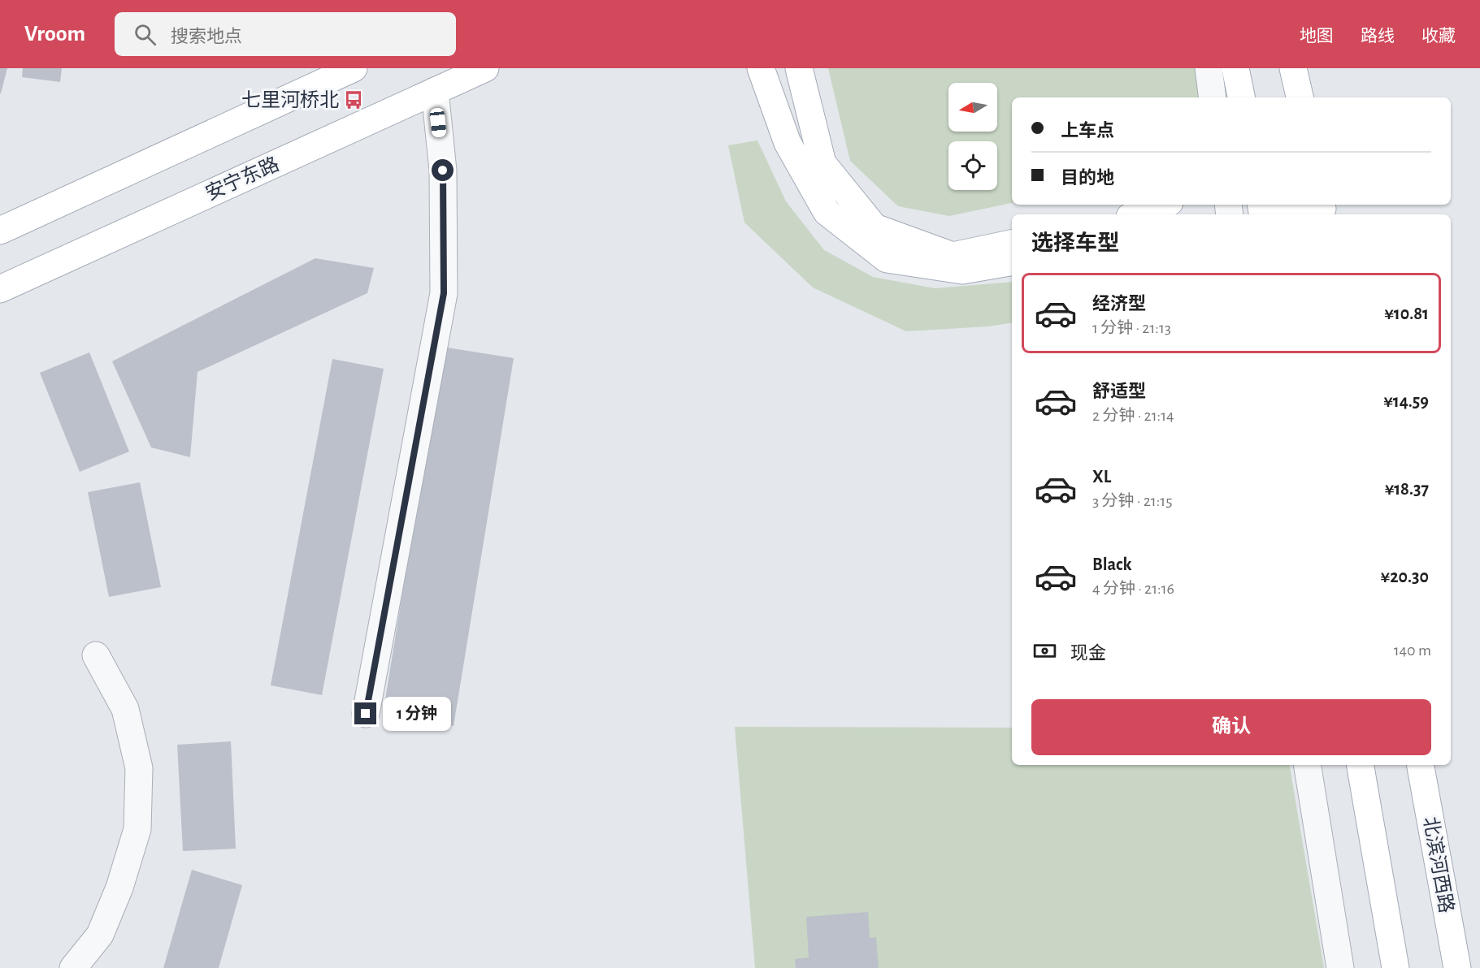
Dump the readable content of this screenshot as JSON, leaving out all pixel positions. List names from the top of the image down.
{
  "streets": {
    "main road": ["安宁东路", "北滨河西路"]
  },
  "places": {
    "bus stop": ["七里河桥北"]
  },
  "north": "left",
  "page": {
    "header": "Vroom",
    "search": "搜索地点",
    "nav": ["地图", "路线", "收藏"],
    "banner": ["上车点", "目的地"],
    "heading": "选择车型",
    "list": [
      {
        "name": "经济型",
        "note": "1 分钟 · 21:13",
        "value": "¥10.81"
      },
      {
        "name": "舒适型",
        "note": "2 分钟 · 21:14",
        "value": "¥14.59"
      },
      {
        "name": "XL",
        "note": "3 分钟 · 21:15",
        "value": "¥18.37"
      },
      {
        "name": "Black",
        "note": "4 分钟 · 21:16",
        "value": "¥20.30"
      }
    ],
    "pay": ["现金", "140 m"],
    "buttons": "确认",
    "bubble": "1 分钟"
  }
}
